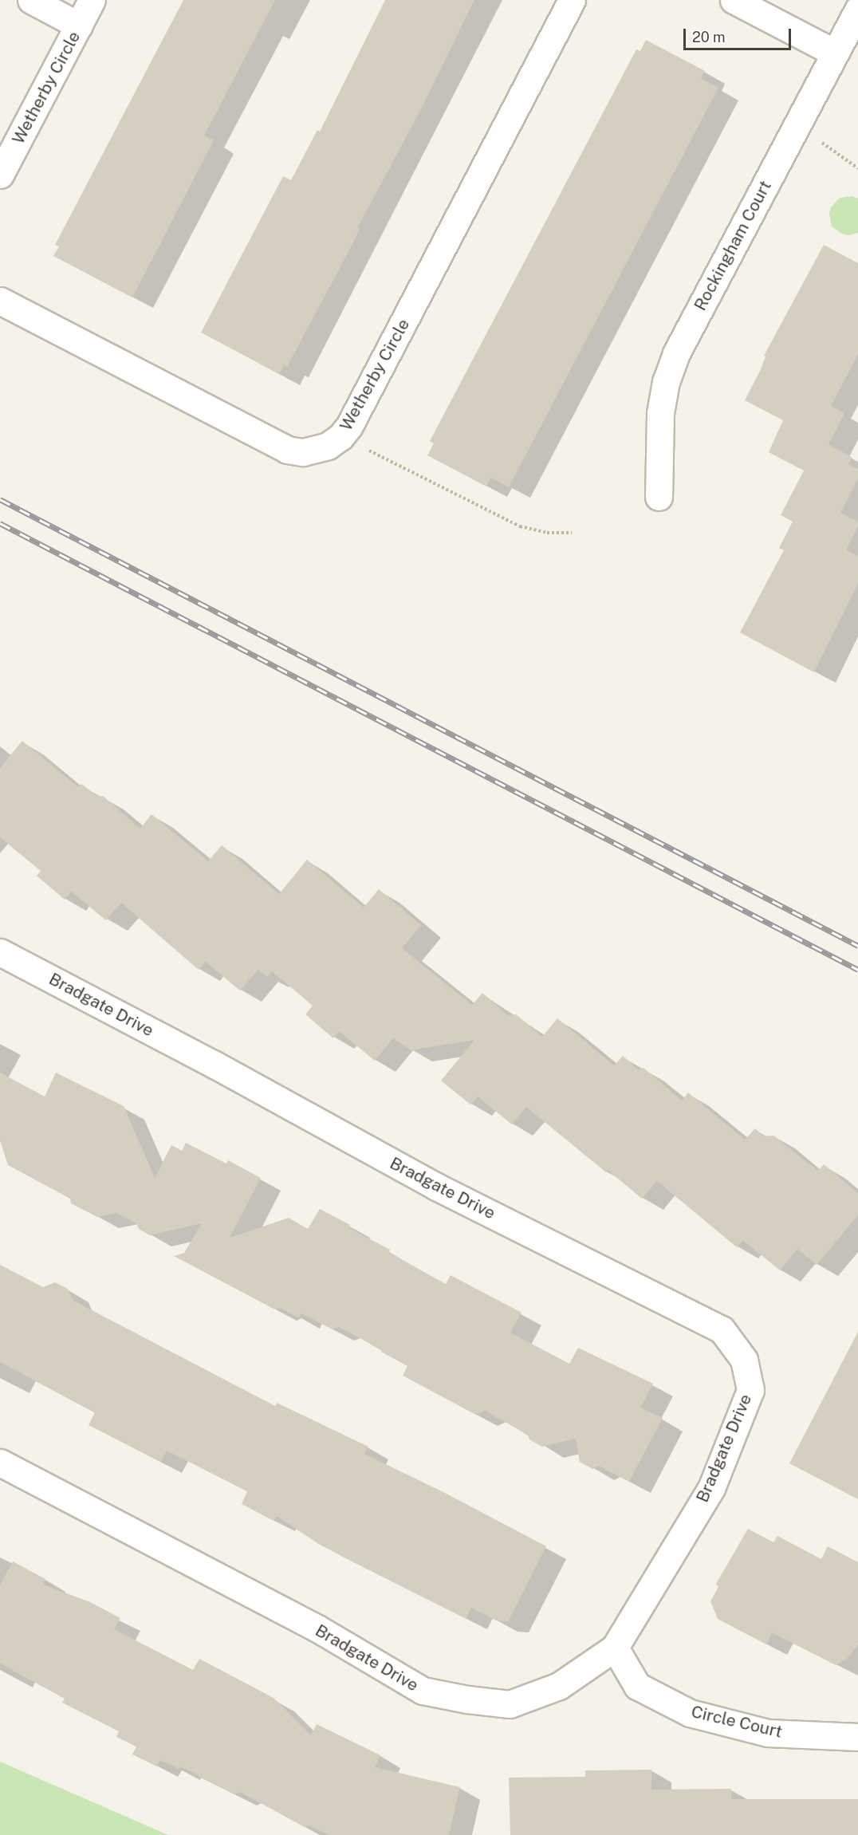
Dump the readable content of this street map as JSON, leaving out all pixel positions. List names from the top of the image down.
{
  "streets": {
    "street": [
      "Wetherby Circle",
      "Rockingham Court",
      "Bradgate Drive",
      "Circle Court"
    ]
  },
  "crossings": [
    ["Bradgate Drive", "Circle Court"]
  ],
  "scale_bar": "20 m"
}
